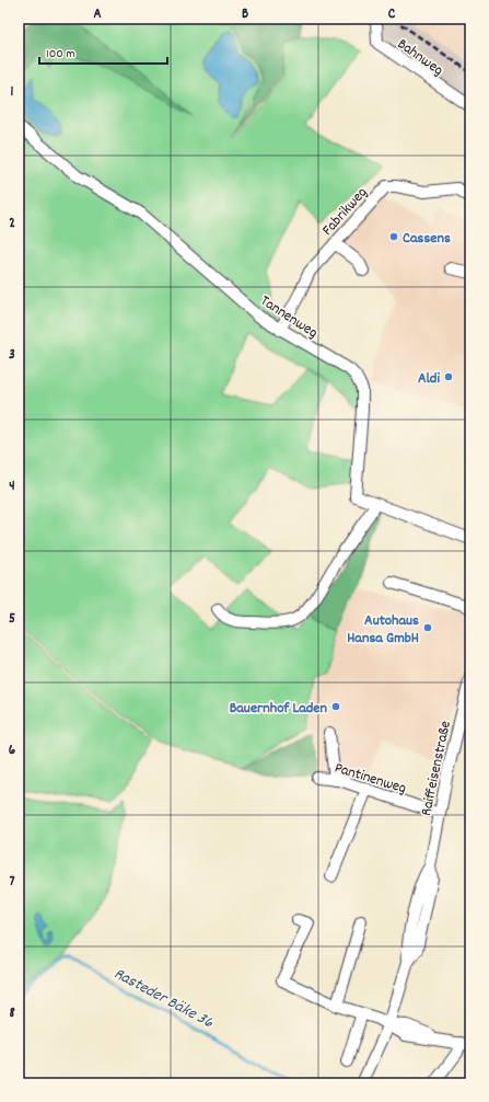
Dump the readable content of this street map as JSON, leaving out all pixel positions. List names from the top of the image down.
{
  "streets": {
    "street": [
      "Bahnweg",
      "Fabrikweg",
      "Tannenweg",
      "Raiffeisenstraße",
      "Pantinenweg"
    ]
  },
  "crossings": [
    ["Fabrikweg", "Tannenweg"],
    ["Raiffeisenstraße", "Pantinenweg"]
  ],
  "water": ["Rasteder Bäke 36"],
  "places": [
    "Cassens",
    "Aldi",
    "Autohaus Hansa GmbH",
    "Bauernhof Laden"
  ],
  "scale_bar": "100 m",
  "grid": {
    "columns": ["A", "B", "C"],
    "rows": [
      "1",
      "2",
      "3",
      "4",
      "5",
      "6",
      "7",
      "8"
    ]
  }
}
